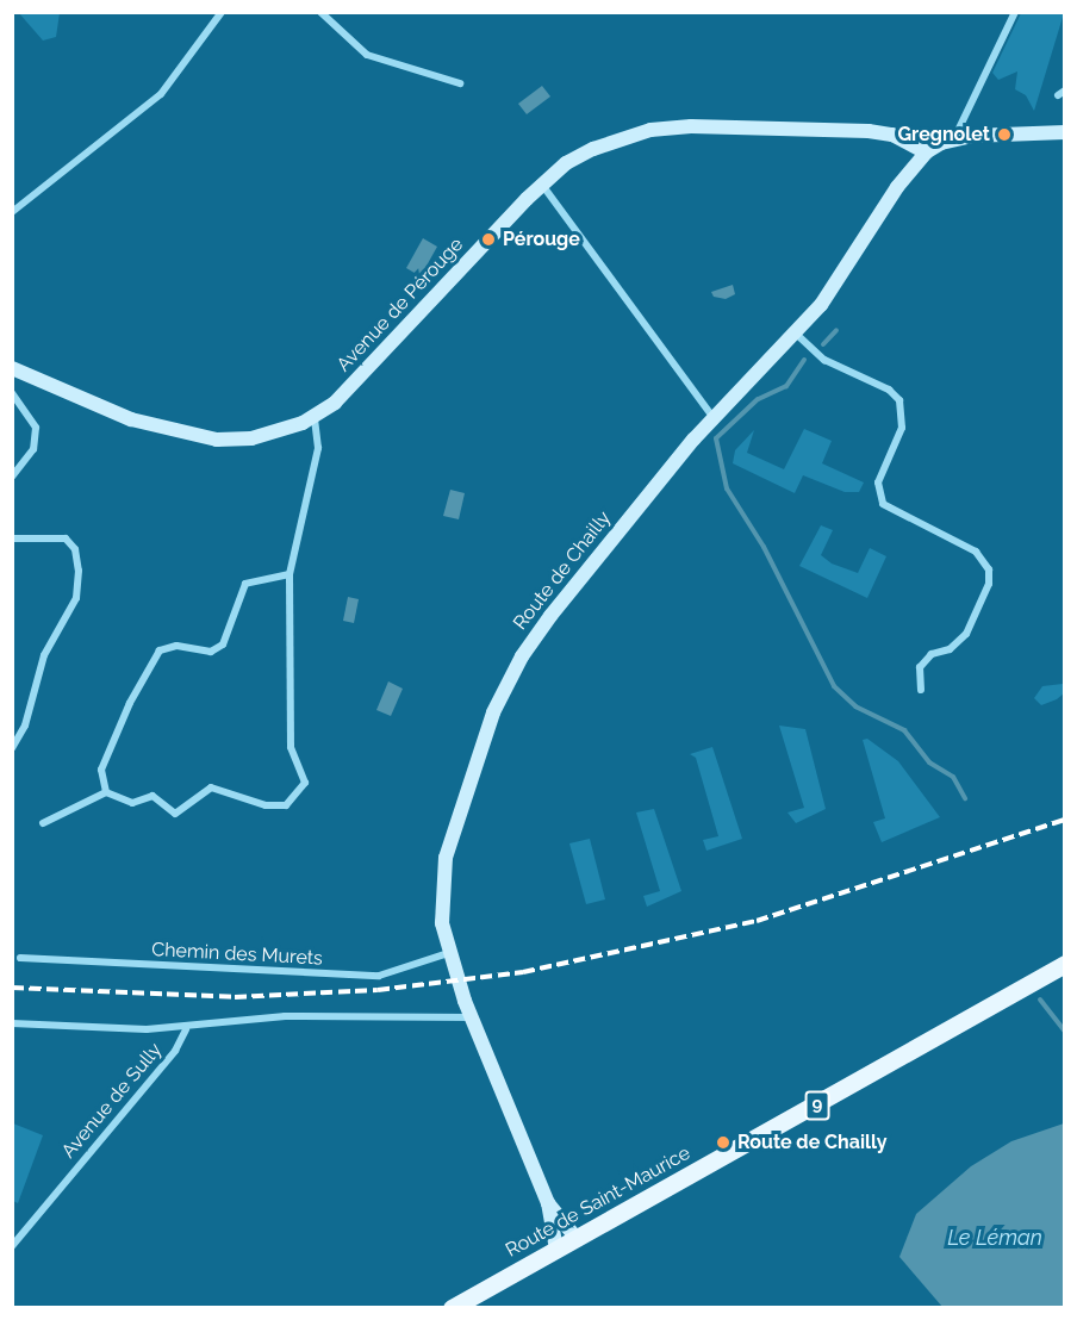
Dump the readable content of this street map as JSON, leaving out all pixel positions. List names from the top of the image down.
{
  "streets": {
    "main road": ["9", "Route de Saint-Maurice"],
    "street": [
      "Avenue de Pérouge",
      "Route de Chailly",
      "Chemin des Murets",
      "Avenue de Sully"
    ]
  },
  "crossings": [
    ["Avenue de Pérouge", "Route de Chailly"],
    ["Route de Chailly", "Chemin des Murets"],
    ["Route de Chailly", "Route de Saint-Maurice"]
  ],
  "water": ["Le Léman"],
  "places": ["Gregnolet", "Pérouge", "Route de Chailly"]
}
